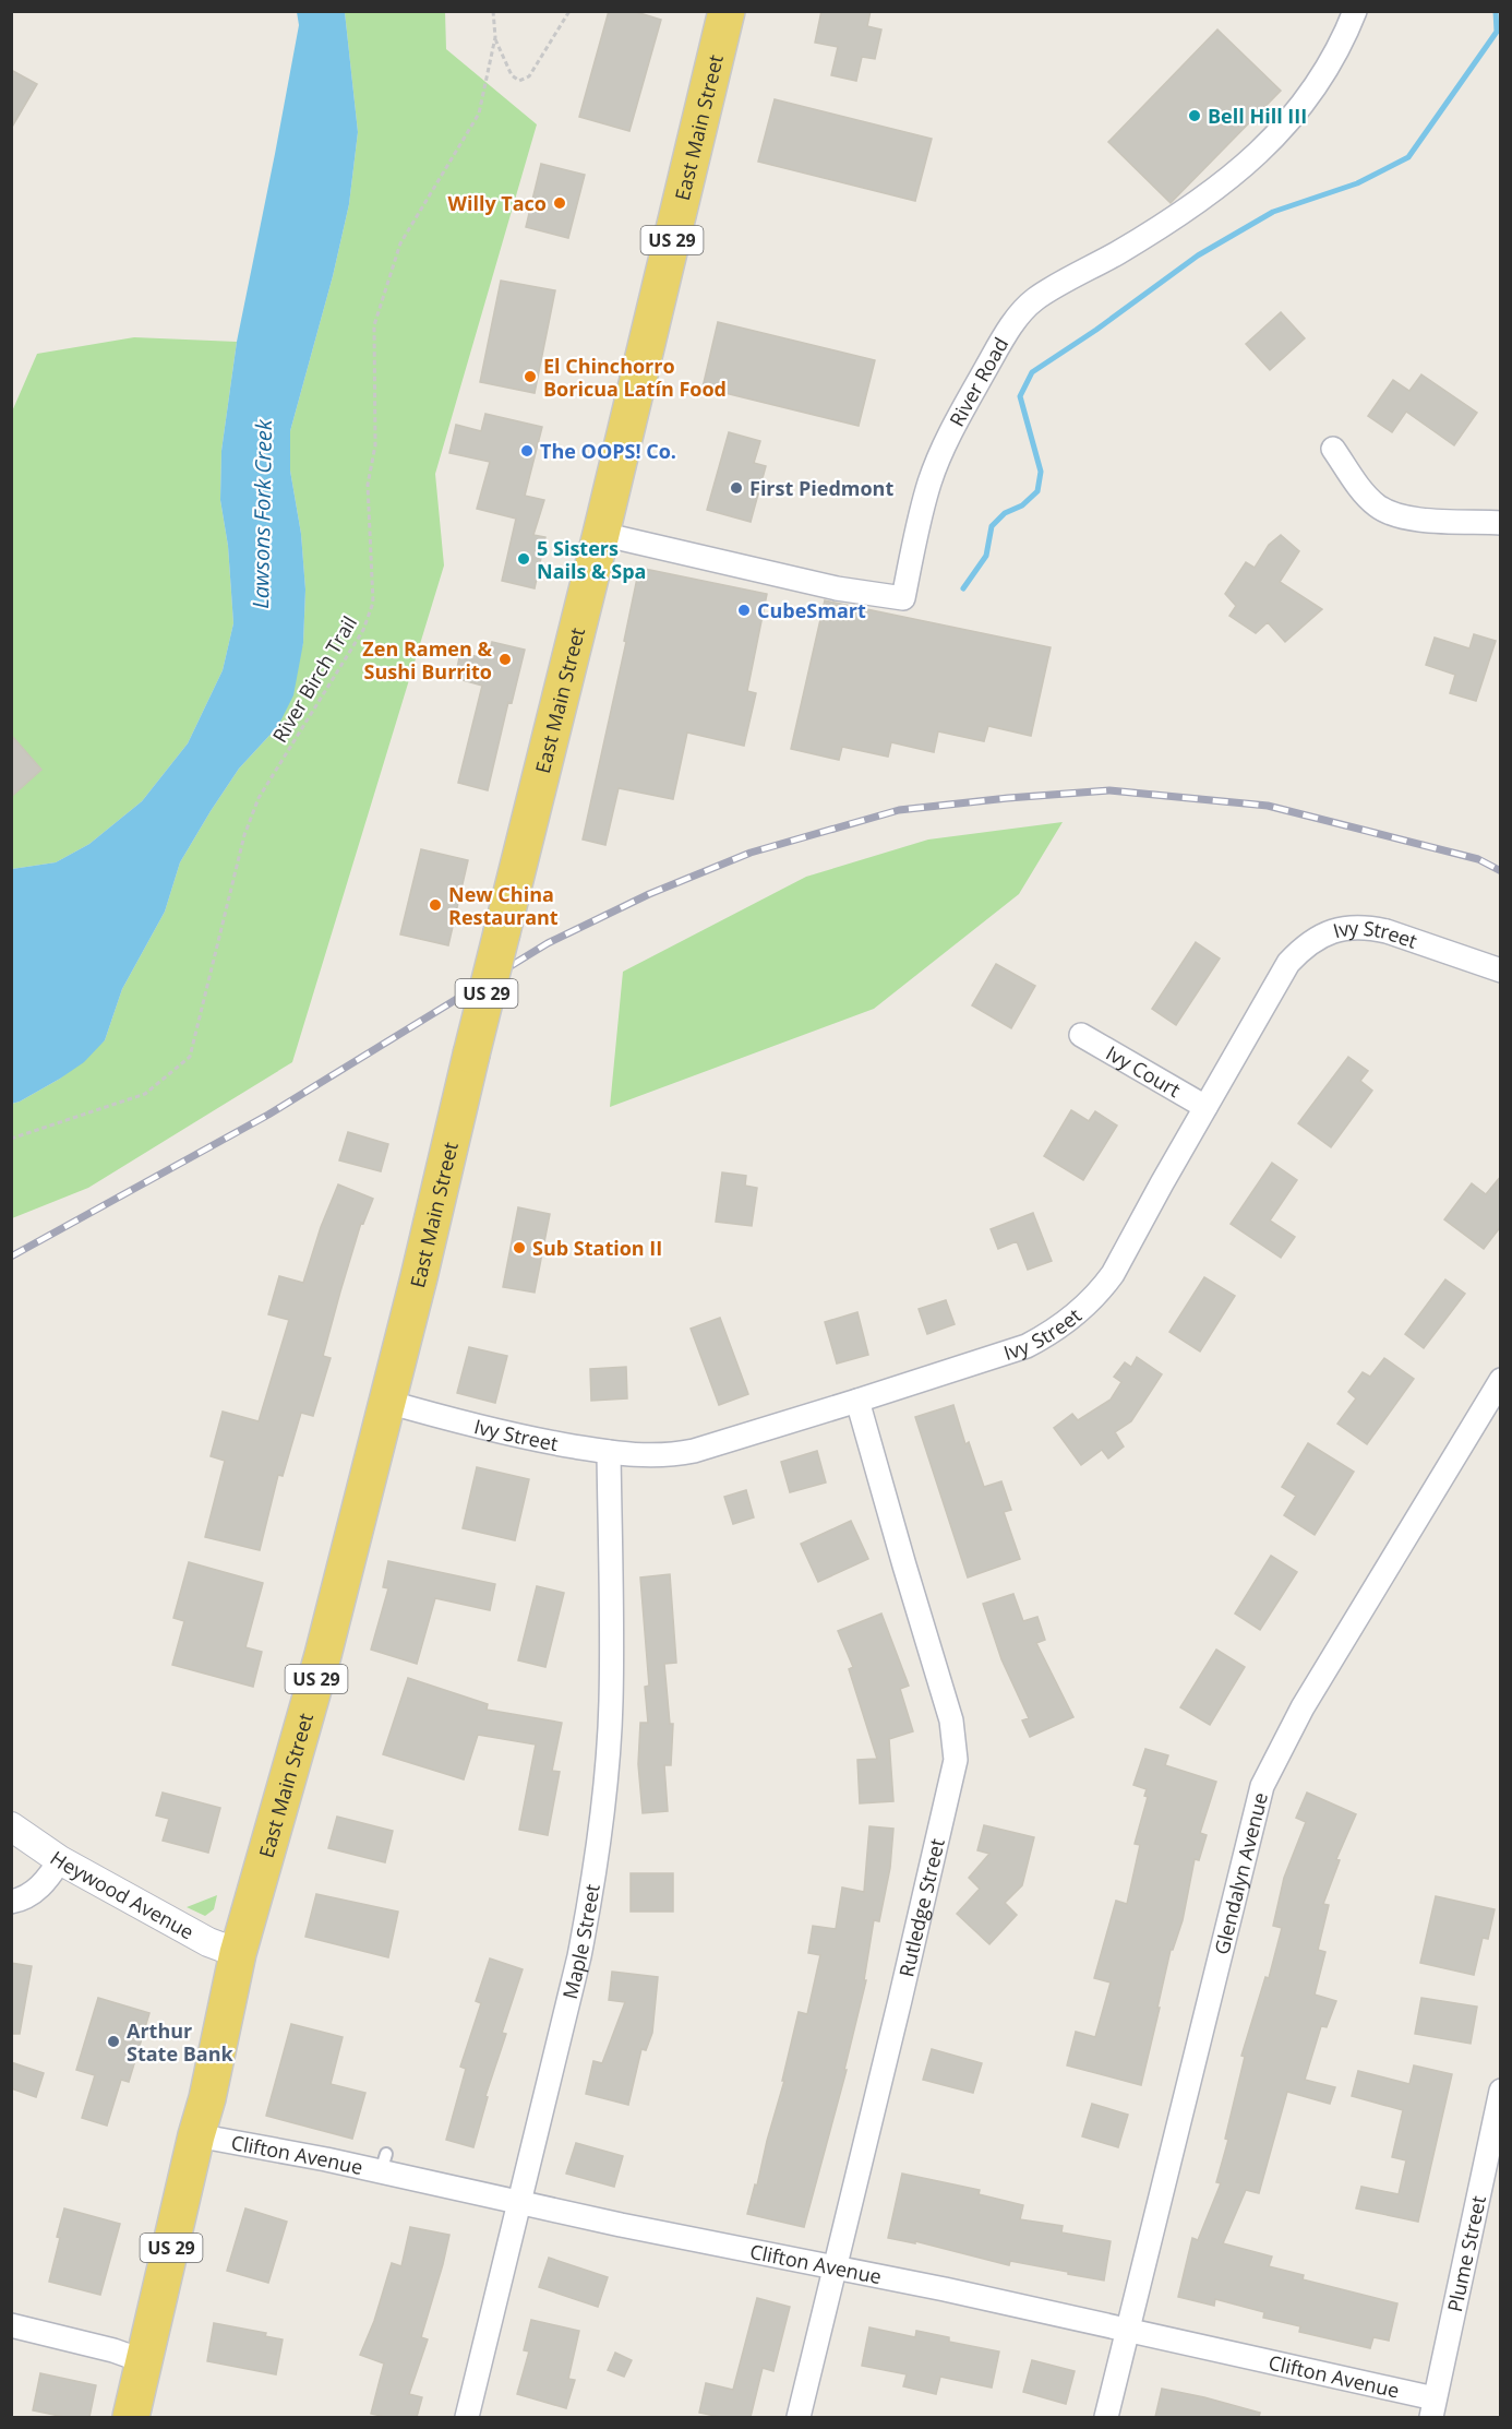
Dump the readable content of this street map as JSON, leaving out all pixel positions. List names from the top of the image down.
{
  "streets": {
    "main road": ["East Main Street", "US 29"],
    "street": [
      "River Road",
      "Ivy Street",
      "Ivy Court",
      "Glendalyn Avenue",
      "Heywood Avenue",
      "Rutledge Street",
      "Maple Street",
      "Clifton Avenue",
      "Plume Street"
    ],
    "path": ["River Birch Trail"]
  },
  "crossings": [
    ["East Main Street", "River Road"],
    ["East Main Street", "Ivy Street"],
    ["East Main Street", "Heywood Avenue"],
    ["East Main Street", "Clifton Avenue"],
    ["Ivy Street", "Ivy Court"],
    ["Ivy Street", "Rutledge Street"],
    ["Ivy Street", "Maple Street"],
    ["Glendalyn Avenue", "Clifton Avenue"],
    ["Rutledge Street", "Clifton Avenue"],
    ["Maple Street", "Clifton Avenue"],
    ["Clifton Avenue", "Plume Street"]
  ],
  "water": ["Lawsons Fork Creek"],
  "places": [
    "Bell Hill III",
    "Willy Taco",
    "El Chinchorro Boricua Latín Food",
    "The OOPS! Co.",
    "First Piedmont",
    "5 Sisters Nails & Spa",
    "CubeSmart",
    "Zen Ramen & Sushi Burrito",
    "New China Restaurant",
    "Sub Station II",
    "Arthur State Bank"
  ]
}
